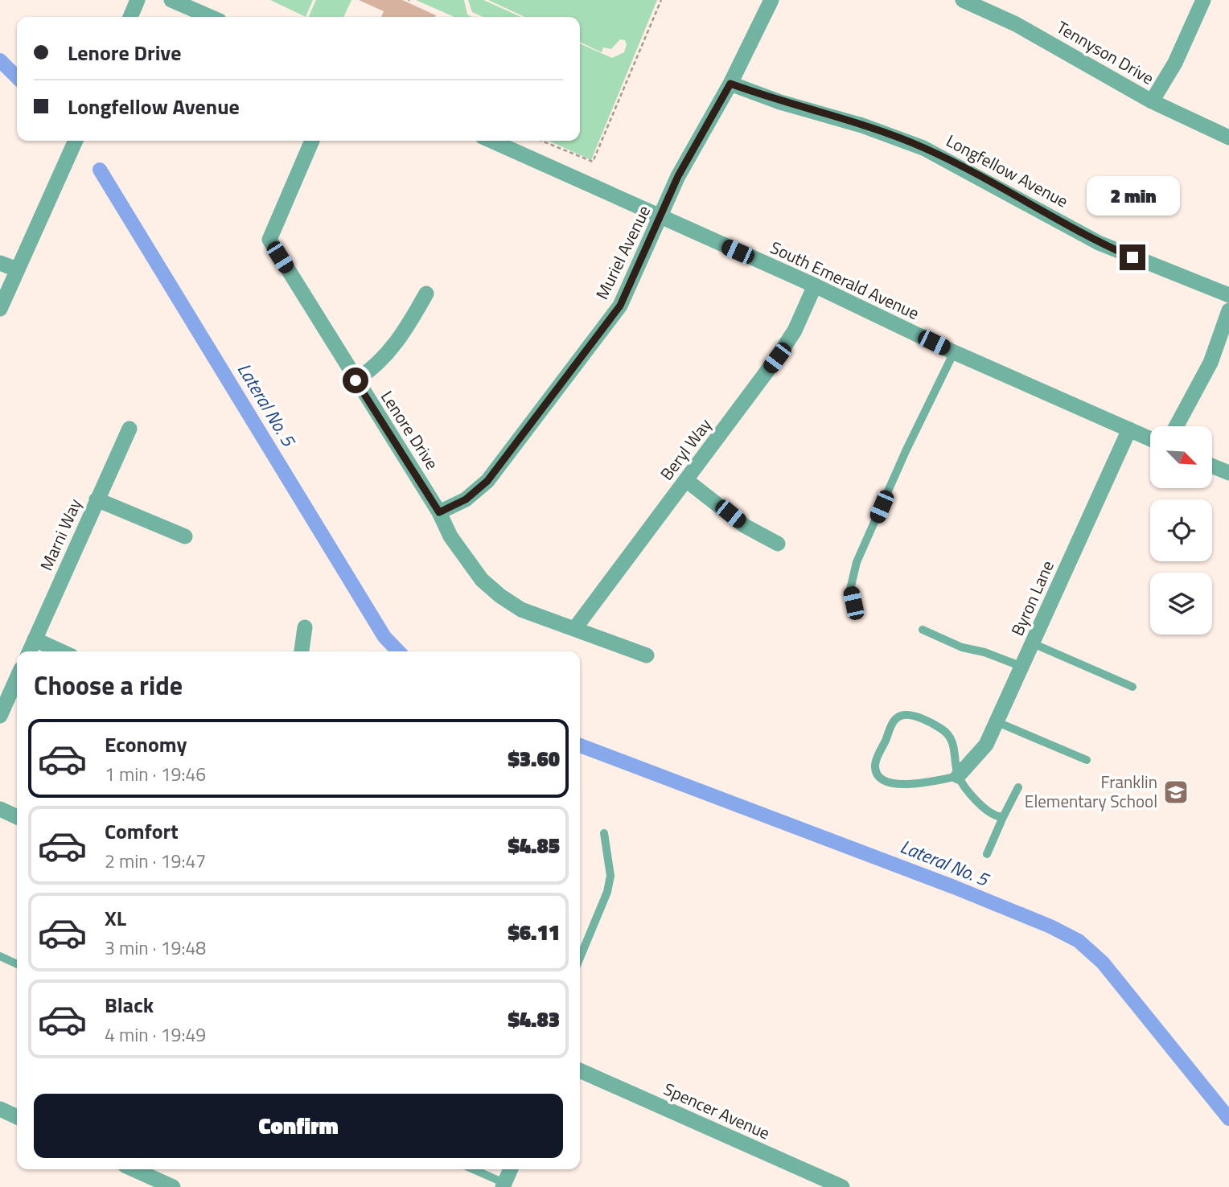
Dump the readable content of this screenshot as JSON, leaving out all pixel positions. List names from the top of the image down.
{
  "streets": {
    "street": [
      "Tennyson Drive",
      "Longfellow Avenue",
      "Muriel Avenue",
      "South Emerald Avenue",
      "Lenore Drive",
      "Beryl Way",
      "Marni Way",
      "Byron Lane",
      "Spencer Avenue"
    ]
  },
  "crossings": [
    ["Longfellow Avenue", "Muriel Avenue"],
    ["Muriel Avenue", "South Emerald Avenue"],
    ["Muriel Avenue", "Lenore Drive"],
    ["South Emerald Avenue", "Beryl Way"],
    ["South Emerald Avenue", "Byron Lane"],
    ["Lenore Drive", "Beryl Way"]
  ],
  "water": ["Lateral No. 5"],
  "places": {
    "school or university": ["Franklin Elementary School"]
  },
  "north": "bottom right",
  "page": {
    "banner": ["Lenore Drive", "Longfellow Avenue"],
    "bubble": "2 min",
    "heading": "Choose a ride",
    "list": [
      {
        "name": "Economy",
        "note": "1 min · 19:46",
        "value": "$3.60"
      },
      {
        "name": "Comfort",
        "note": "2 min · 19:47",
        "value": "$4.85"
      },
      {
        "name": "XL",
        "note": "3 min · 19:48",
        "value": "$6.11"
      },
      {
        "name": "Black",
        "note": "4 min · 19:49",
        "value": "$4.83"
      }
    ],
    "buttons": "Confirm"
  }
}
